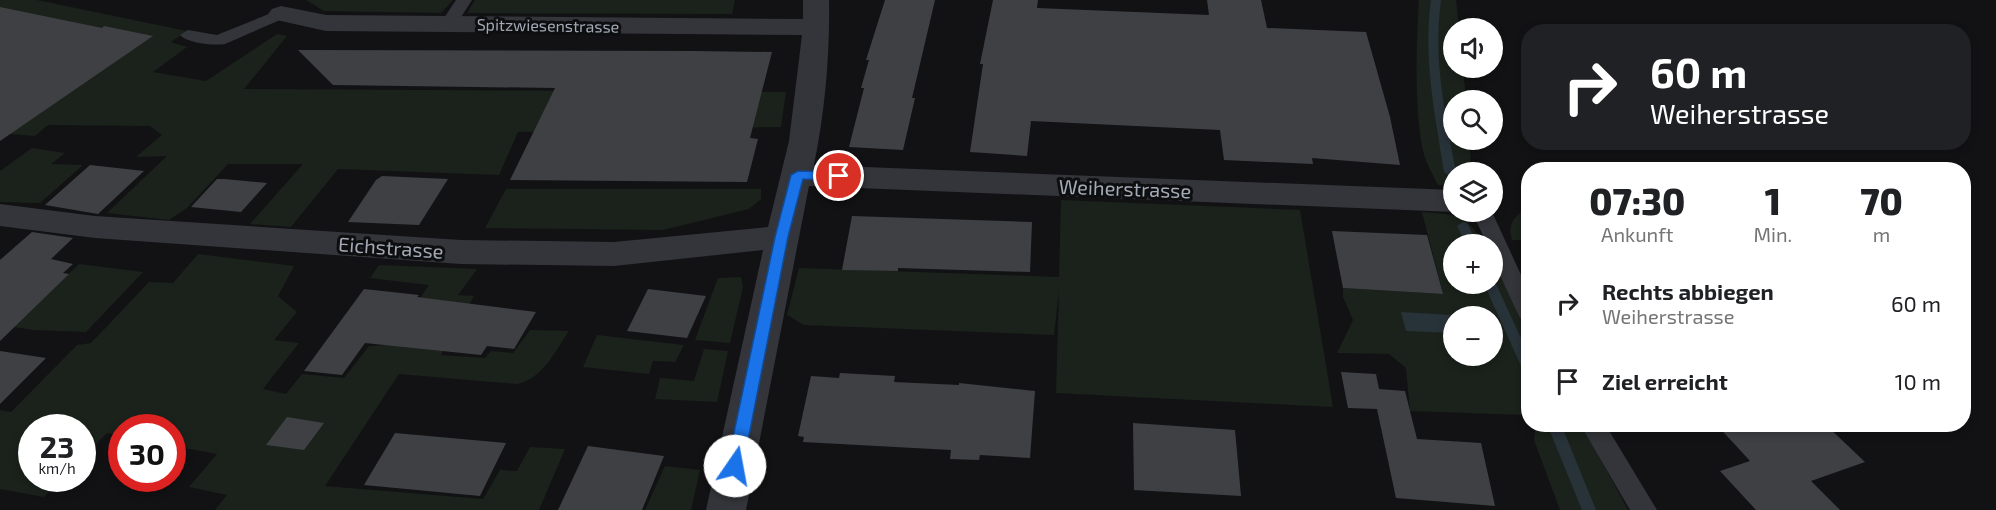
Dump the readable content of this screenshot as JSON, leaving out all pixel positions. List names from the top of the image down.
{
  "streets": {
    "street": ["Spitzwiesenstrasse", "Weiherstrasse", "Eichstrasse"]
  },
  "page": {
    "map_buttons": ["+", "−"],
    "turn": ["60 m", "Weiherstrasse"],
    "eta": [
      "07:30",
      "Ankunft",
      "1",
      "Min.",
      "70",
      "m"
    ],
    "list": [
      {
        "name": "Rechts abbiegen",
        "note": "Weiherstrasse",
        "value": "60 m"
      },
      {
        "name": "Ziel erreicht",
        "value": "10 m"
      }
    ],
    "speed": "23 km/h",
    "limit": "30"
  }
}
